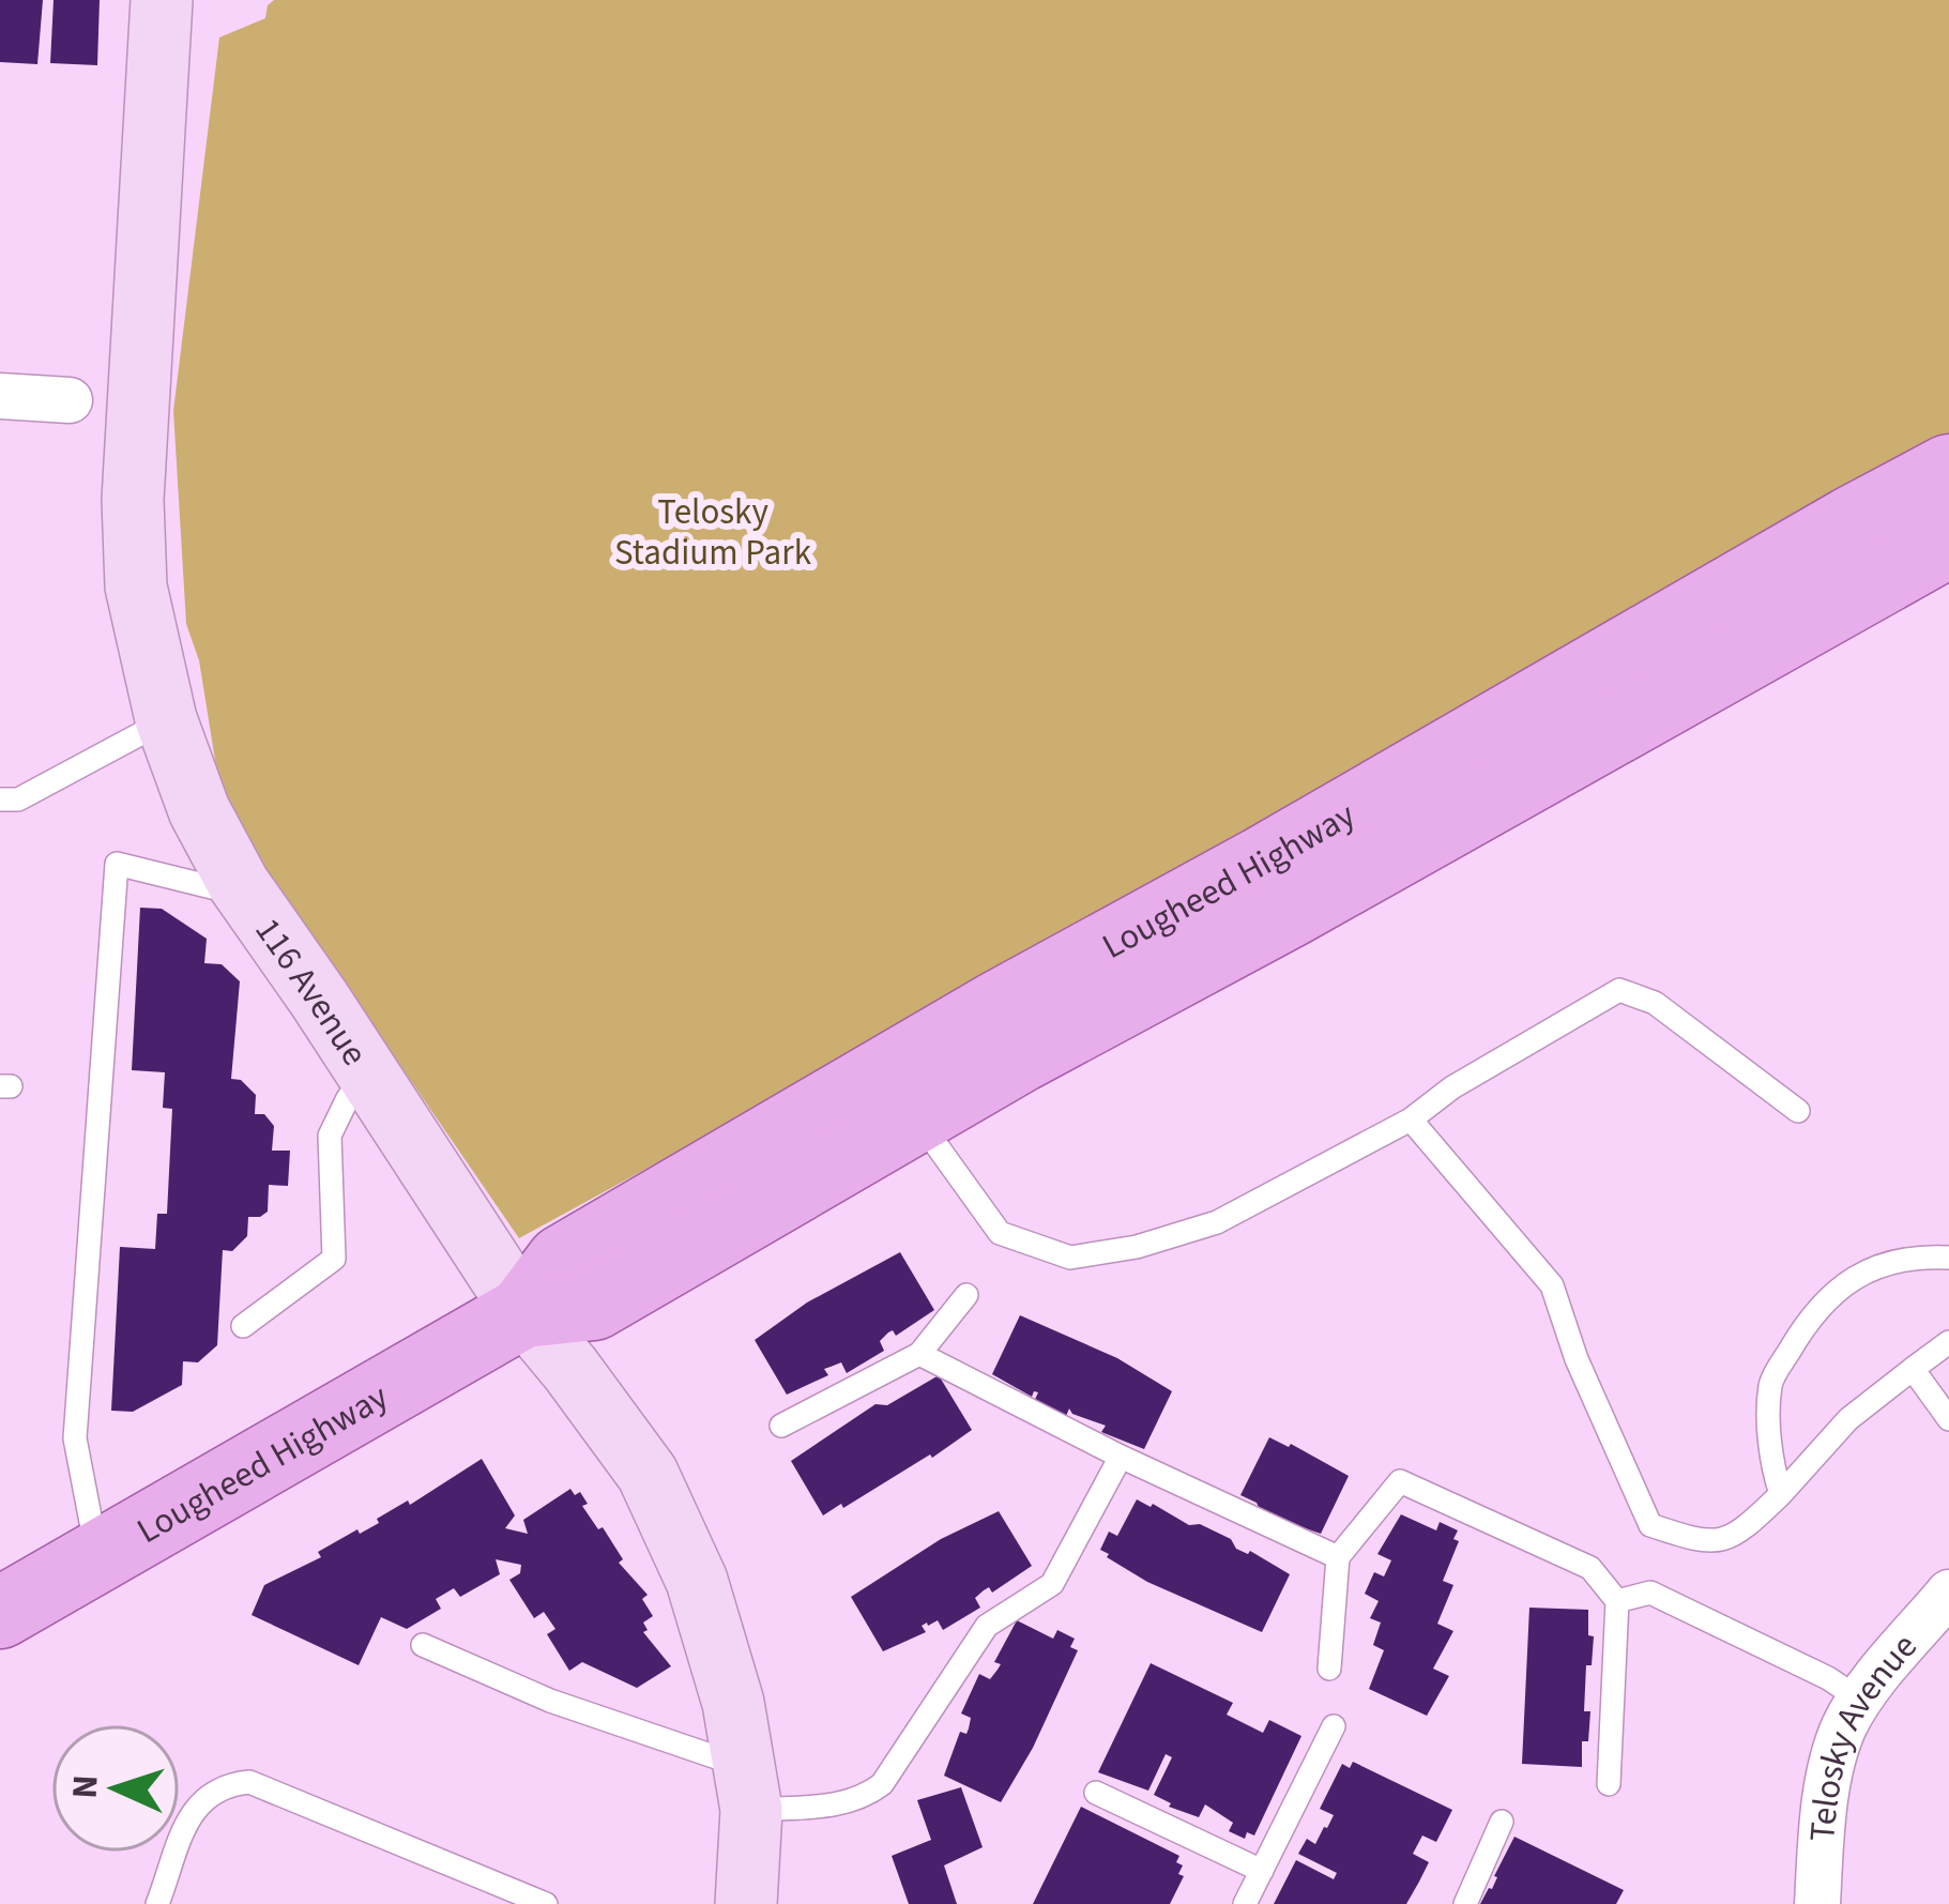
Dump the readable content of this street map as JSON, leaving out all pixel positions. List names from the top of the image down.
{
  "streets": {
    "main road": ["Lougheed Highway"],
    "street": ["116 Avenue", "Telosky Avenue"]
  },
  "crossings": [
    ["Lougheed Highway", "116 Avenue"]
  ],
  "parks": ["Telosky Stadium Park"],
  "north": "left"
}
